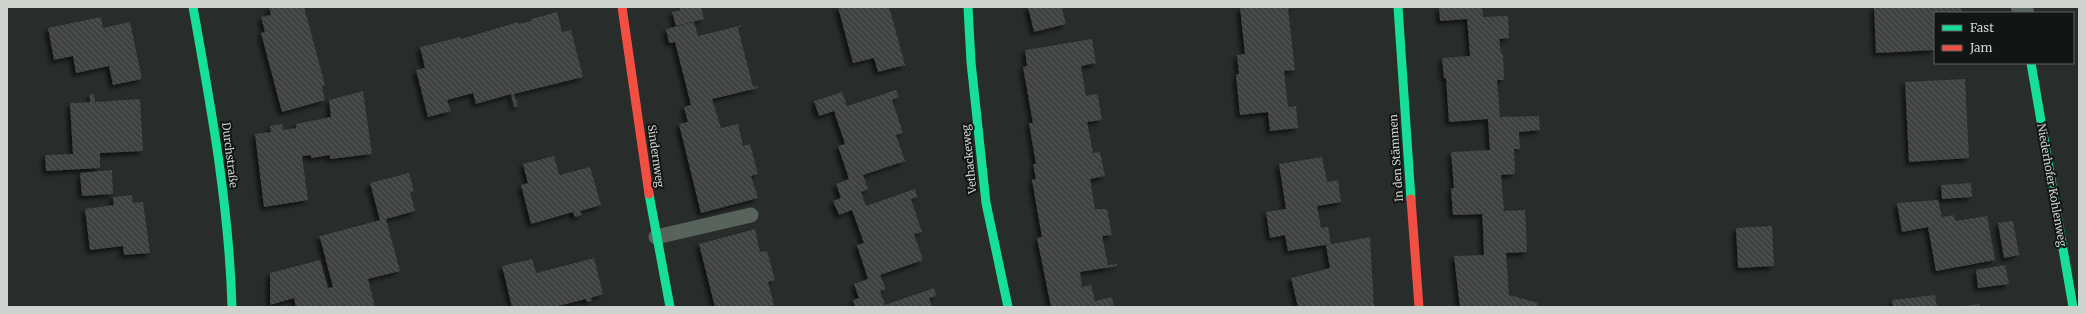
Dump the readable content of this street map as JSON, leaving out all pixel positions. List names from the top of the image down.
{
  "streets": {
    "street": [
      "Durchstraße",
      "Sindernweg",
      "In den Stämmen",
      "Vethackeweg",
      "Niederhofer Kohlenweg"
    ]
  },
  "legend": ["Fast", "Jam"]
}
